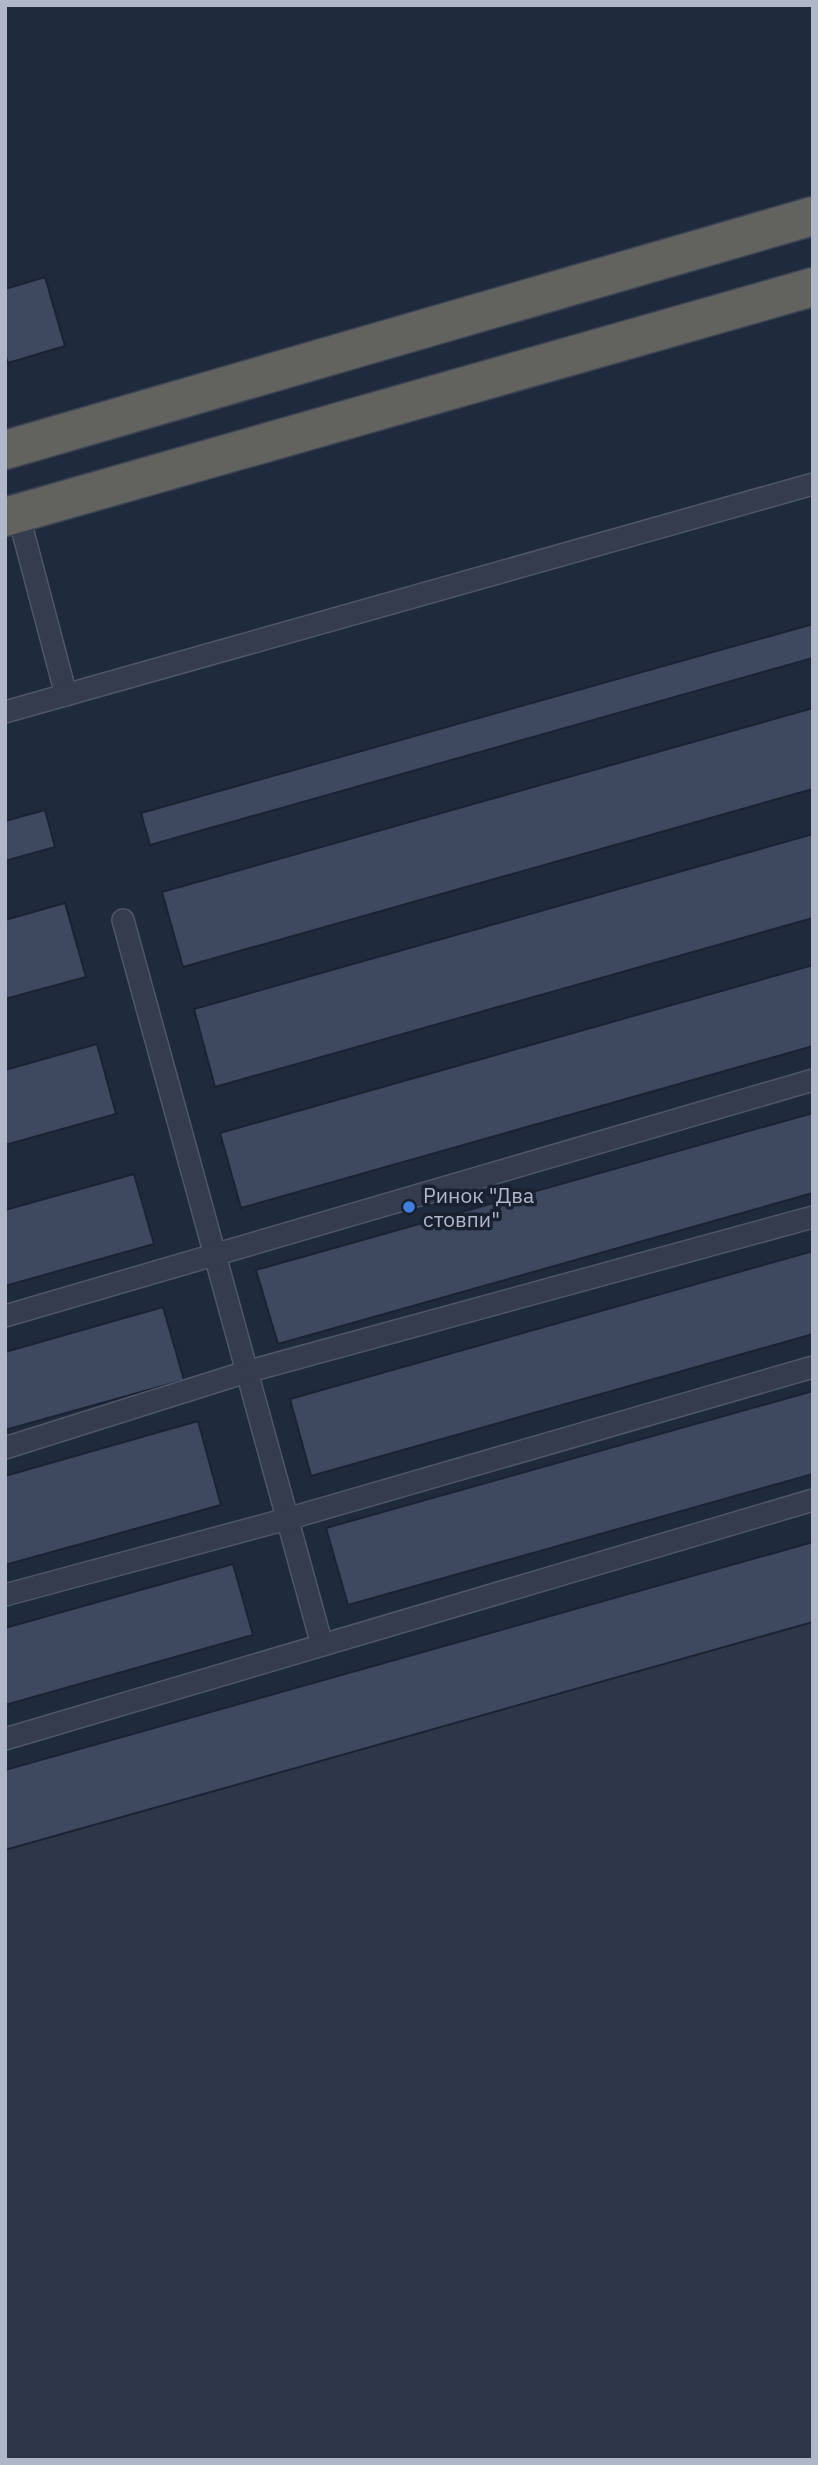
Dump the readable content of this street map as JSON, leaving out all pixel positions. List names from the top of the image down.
{
  "places": ["Ринок \"Два стовпи\""]
}
